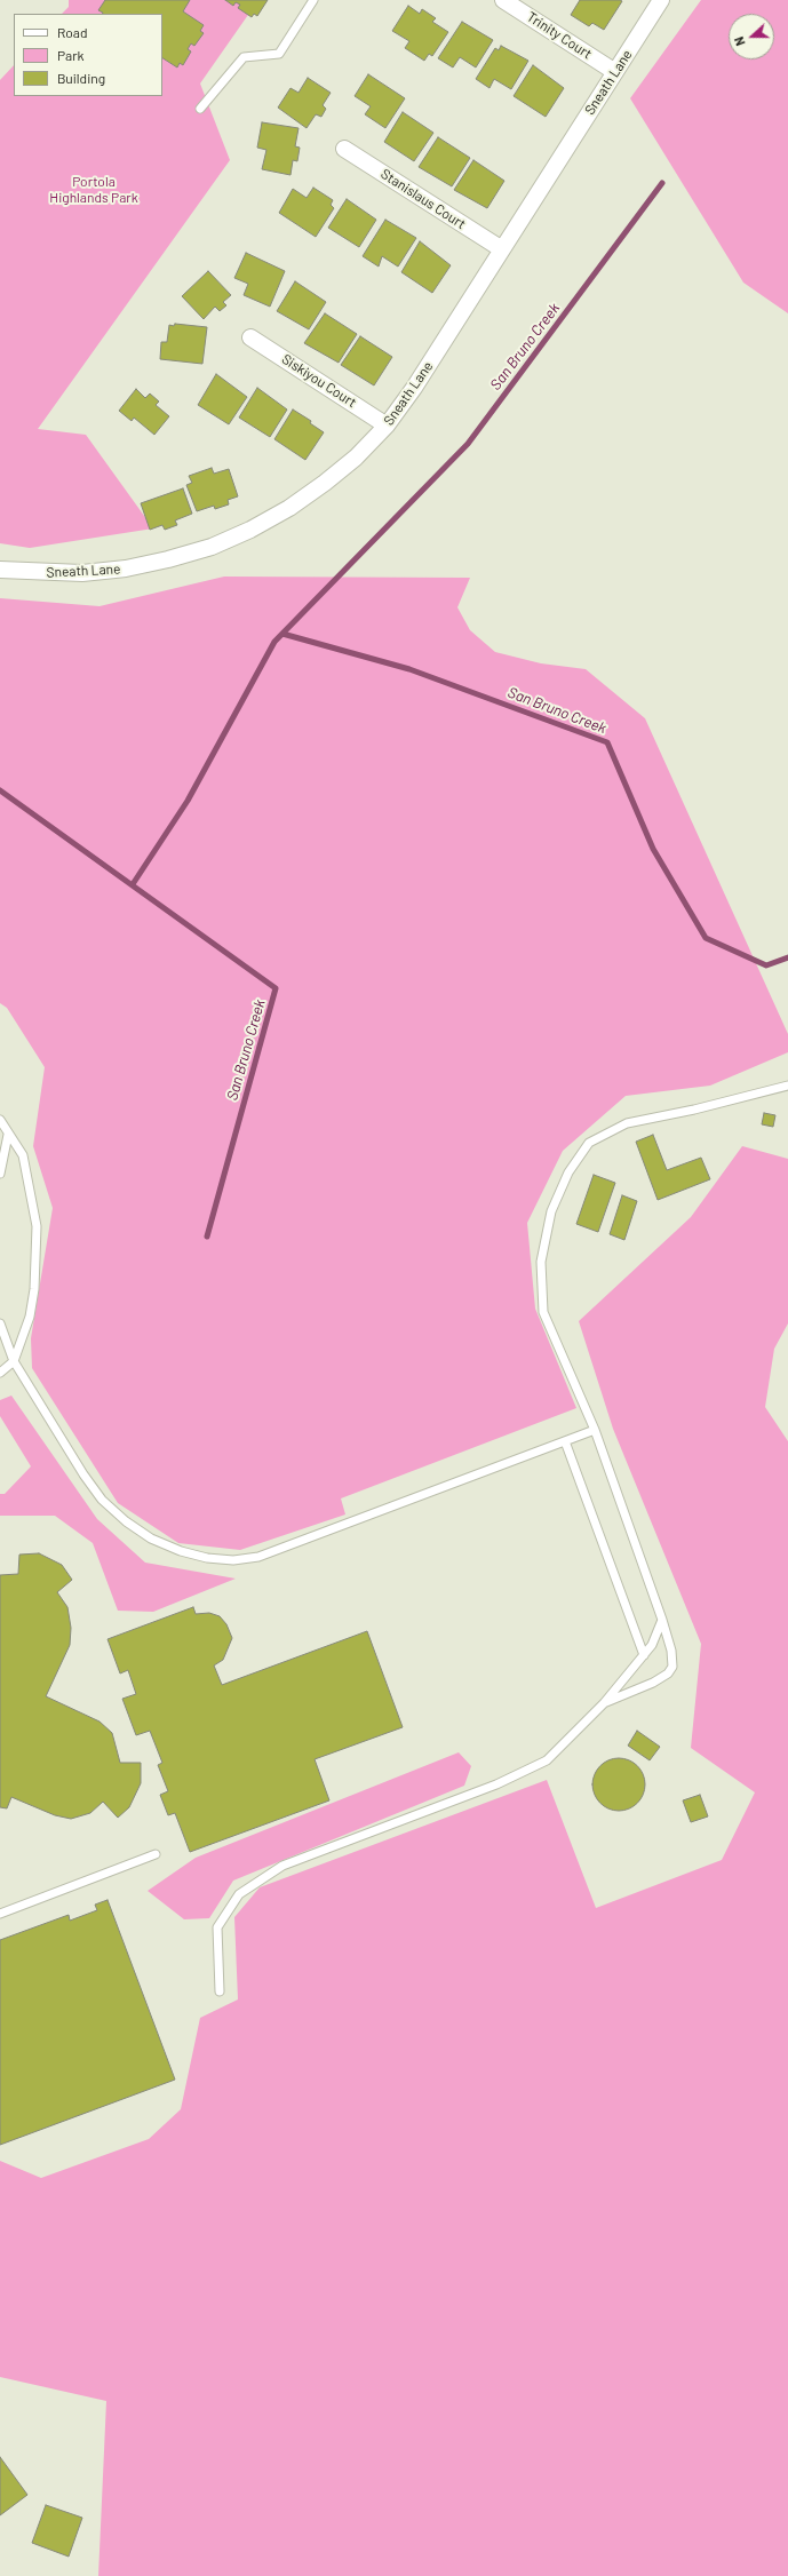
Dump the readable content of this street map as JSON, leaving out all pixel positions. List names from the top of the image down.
{
  "streets": {
    "street": [
      "Trinity Court",
      "Sneath Lane",
      "Stanislaus Court",
      "Siskiyou Court"
    ]
  },
  "crossings": [
    ["Trinity Court", "Sneath Lane"],
    ["Sneath Lane", "Stanislaus Court"],
    ["Sneath Lane", "Siskiyou Court"]
  ],
  "water": ["San Bruno Creek"],
  "parks": ["Portola Highlands Park"],
  "legend": ["Road", "Park", "Building"],
  "north": "left"
}
